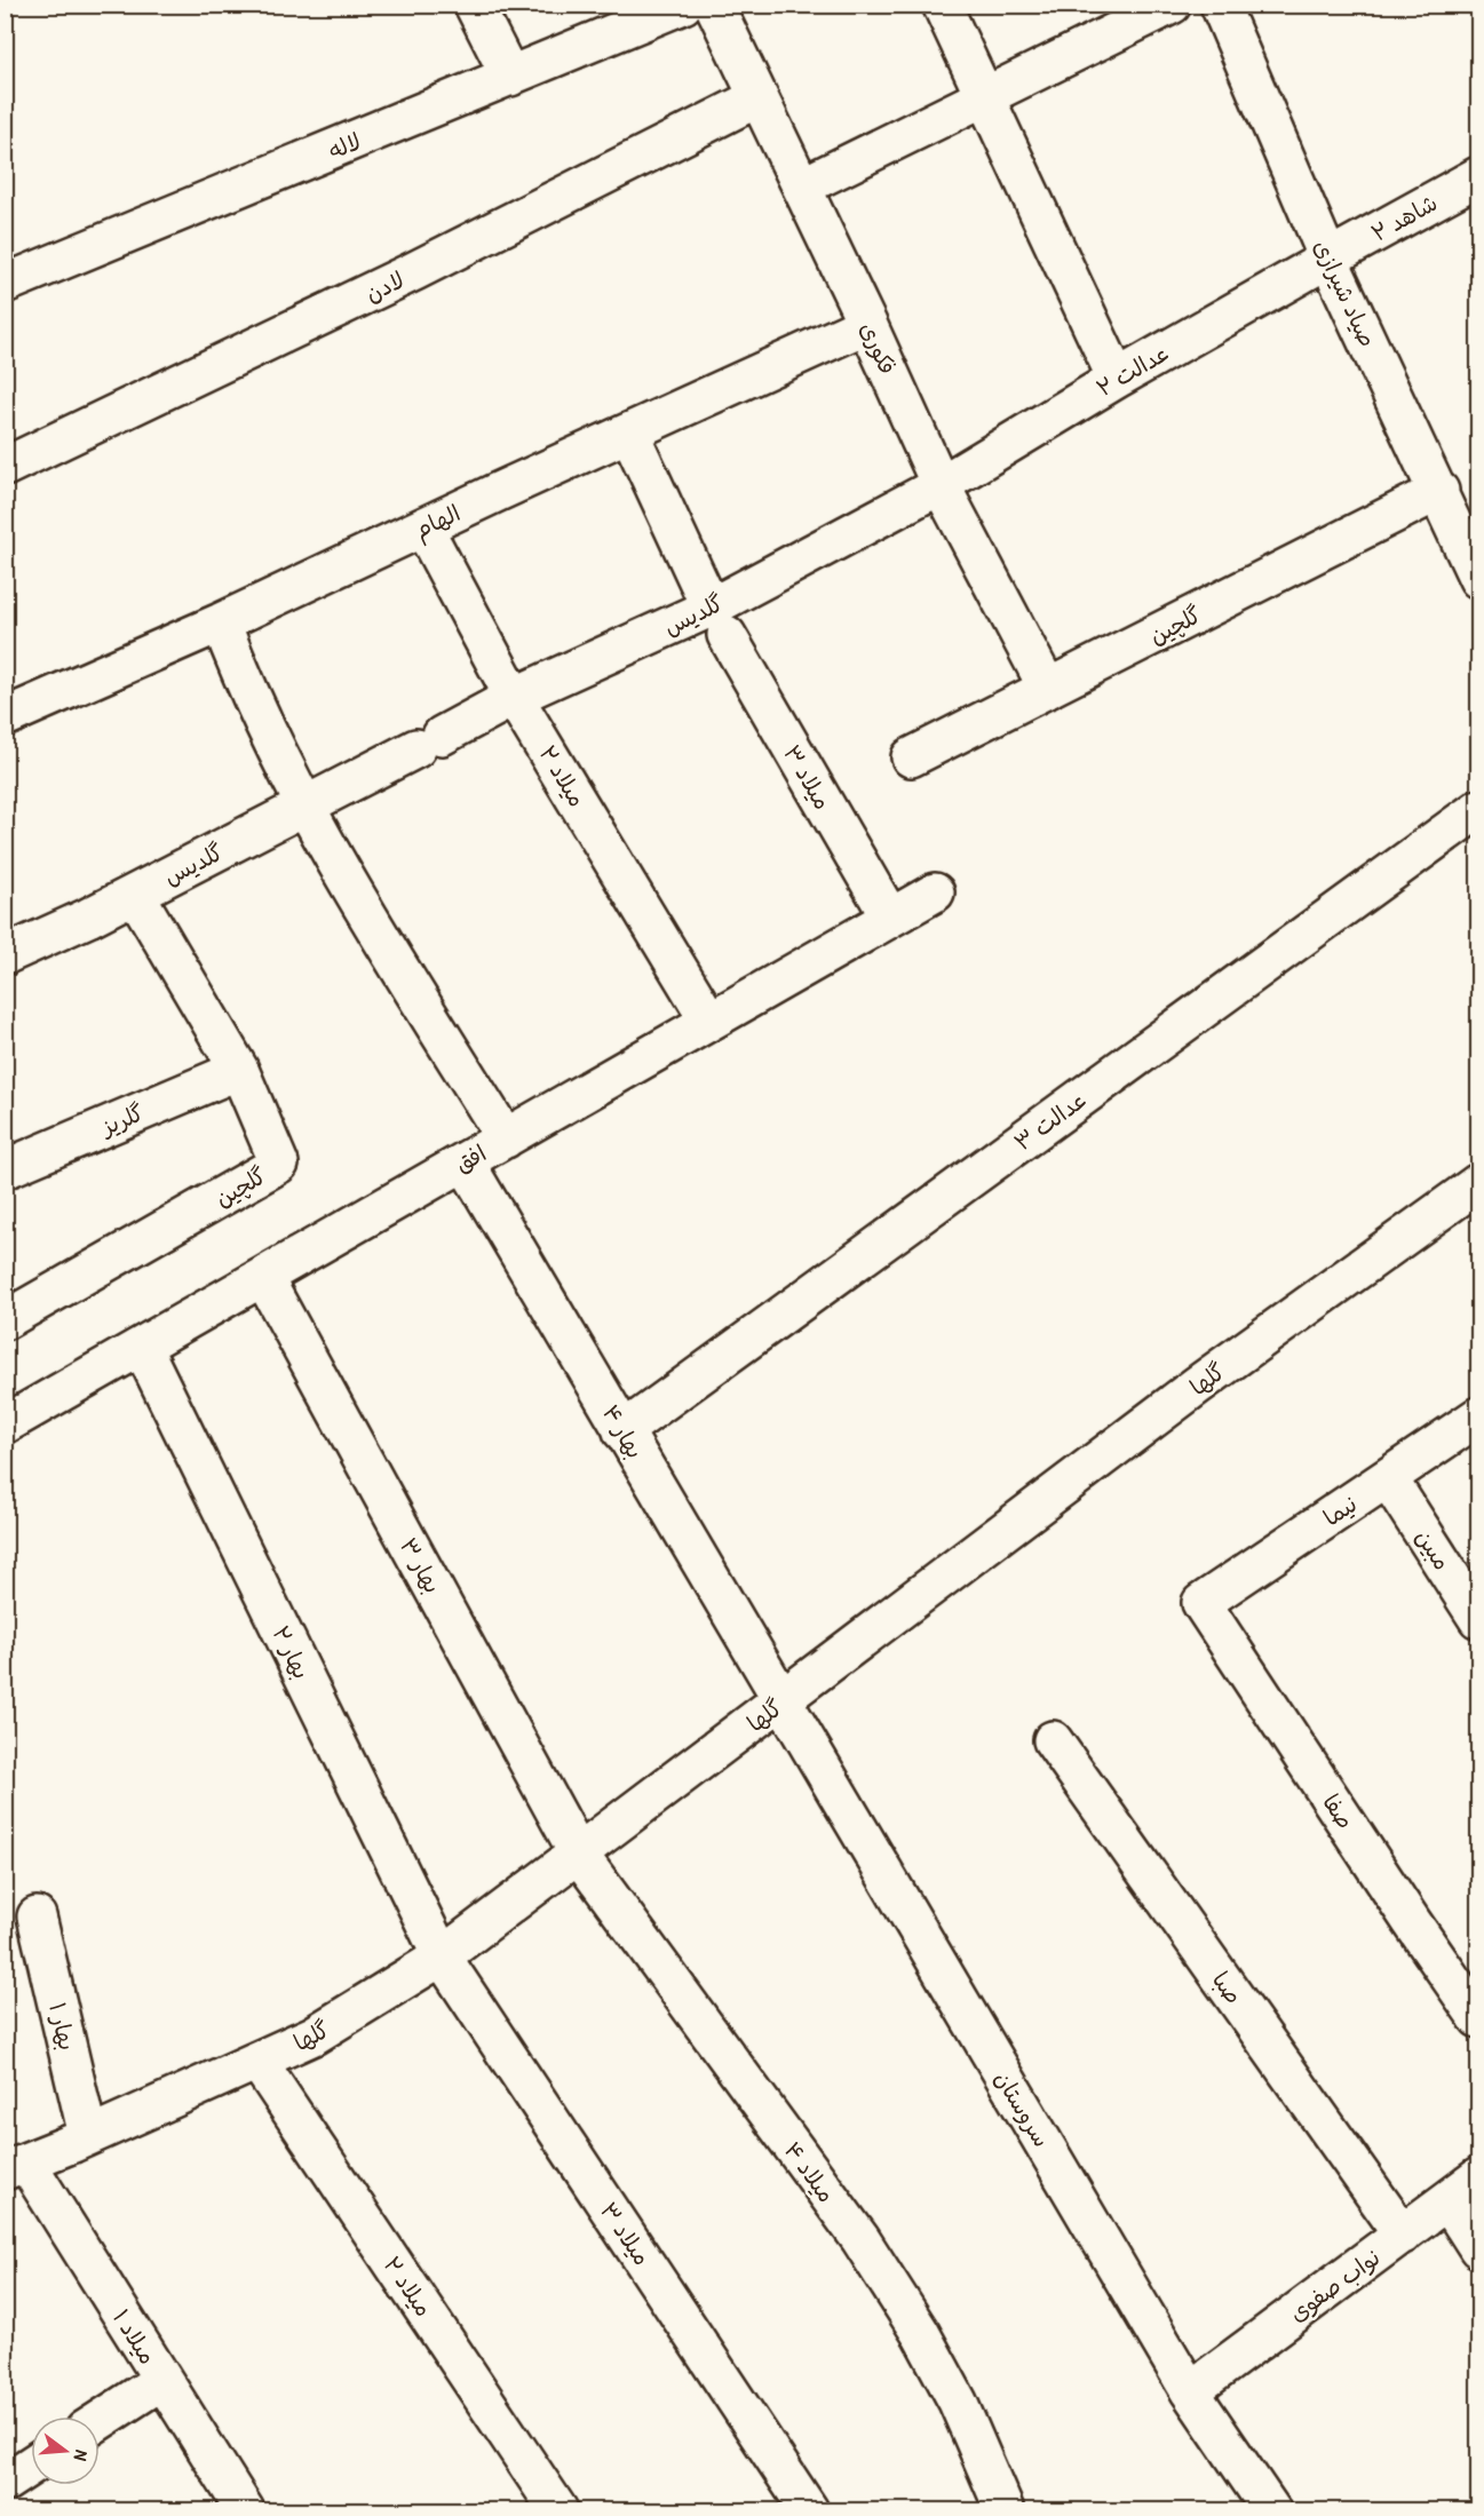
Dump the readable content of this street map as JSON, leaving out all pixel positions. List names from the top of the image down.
{
  "streets": {
    "street": [
      "لاله",
      "شاهد ۲",
      "لادن",
      "صیاد شیرازی",
      "فکوری",
      "عدالت ۲",
      "الهام",
      "گلدیس",
      "گلچین",
      "میلاد ۲",
      "میلاد ۳",
      "گلریز",
      "عدالت ۳",
      "افق",
      "گلها",
      "بهار ۴",
      "نیما",
      "مبین",
      "بهار ۳",
      "بهار ۲",
      "صفا",
      "صبا",
      "بهار ۱",
      "سروستان",
      "میلاد ۴",
      "نواب صفوی",
      "میلاد ۱"
    ]
  },
  "crossings": [
    ["شاهد ۲", "صیاد شیرازی"],
    ["شاهد ۲", "عدالت ۲"],
    ["لادن", "فکوری"],
    ["صیاد شیرازی", "عدالت ۲"],
    ["صیاد شیرازی", "گلچین"],
    ["فکوری", "عدالت ۲"],
    ["فکوری", "الهام"],
    ["فکوری", "گلدیس"],
    ["فکوری", "گلچین"],
    ["عدالت ۲", "گلدیس"],
    ["الهام", "میلاد ۲"],
    ["الهام", "میلاد ۳"],
    ["گلدیس", "گلچین"],
    ["گلدیس", "میلاد ۲"],
    ["گلدیس", "میلاد ۳"],
    ["گلچین", "گلریز"],
    ["میلاد ۲", "افق"],
    ["میلاد ۲", "گلها"],
    ["میلاد ۳", "افق"],
    ["میلاد ۳", "گلها"],
    ["میلاد ۳", "بهار ۲"],
    ["عدالت ۳", "بهار ۴"],
    ["افق", "بهار ۴"],
    ["افق", "بهار ۳"],
    ["افق", "بهار ۲"],
    ["گلها", "بهار ۴"],
    ["گلها", "بهار ۳"],
    ["گلها", "بهار ۲"],
    ["گلها", "بهار ۱"],
    ["گلها", "سروستان"],
    ["گلها", "میلاد ۴"],
    ["گلها", "میلاد ۱"],
    ["بهار ۴", "سروستان"],
    ["نیما", "مبین"],
    ["نیما", "صفا"],
    ["بهار ۳", "میلاد ۴"],
    ["صبا", "نواب صفوی"],
    ["سروستان", "نواب صفوی"]
  ],
  "north": "right"
}
